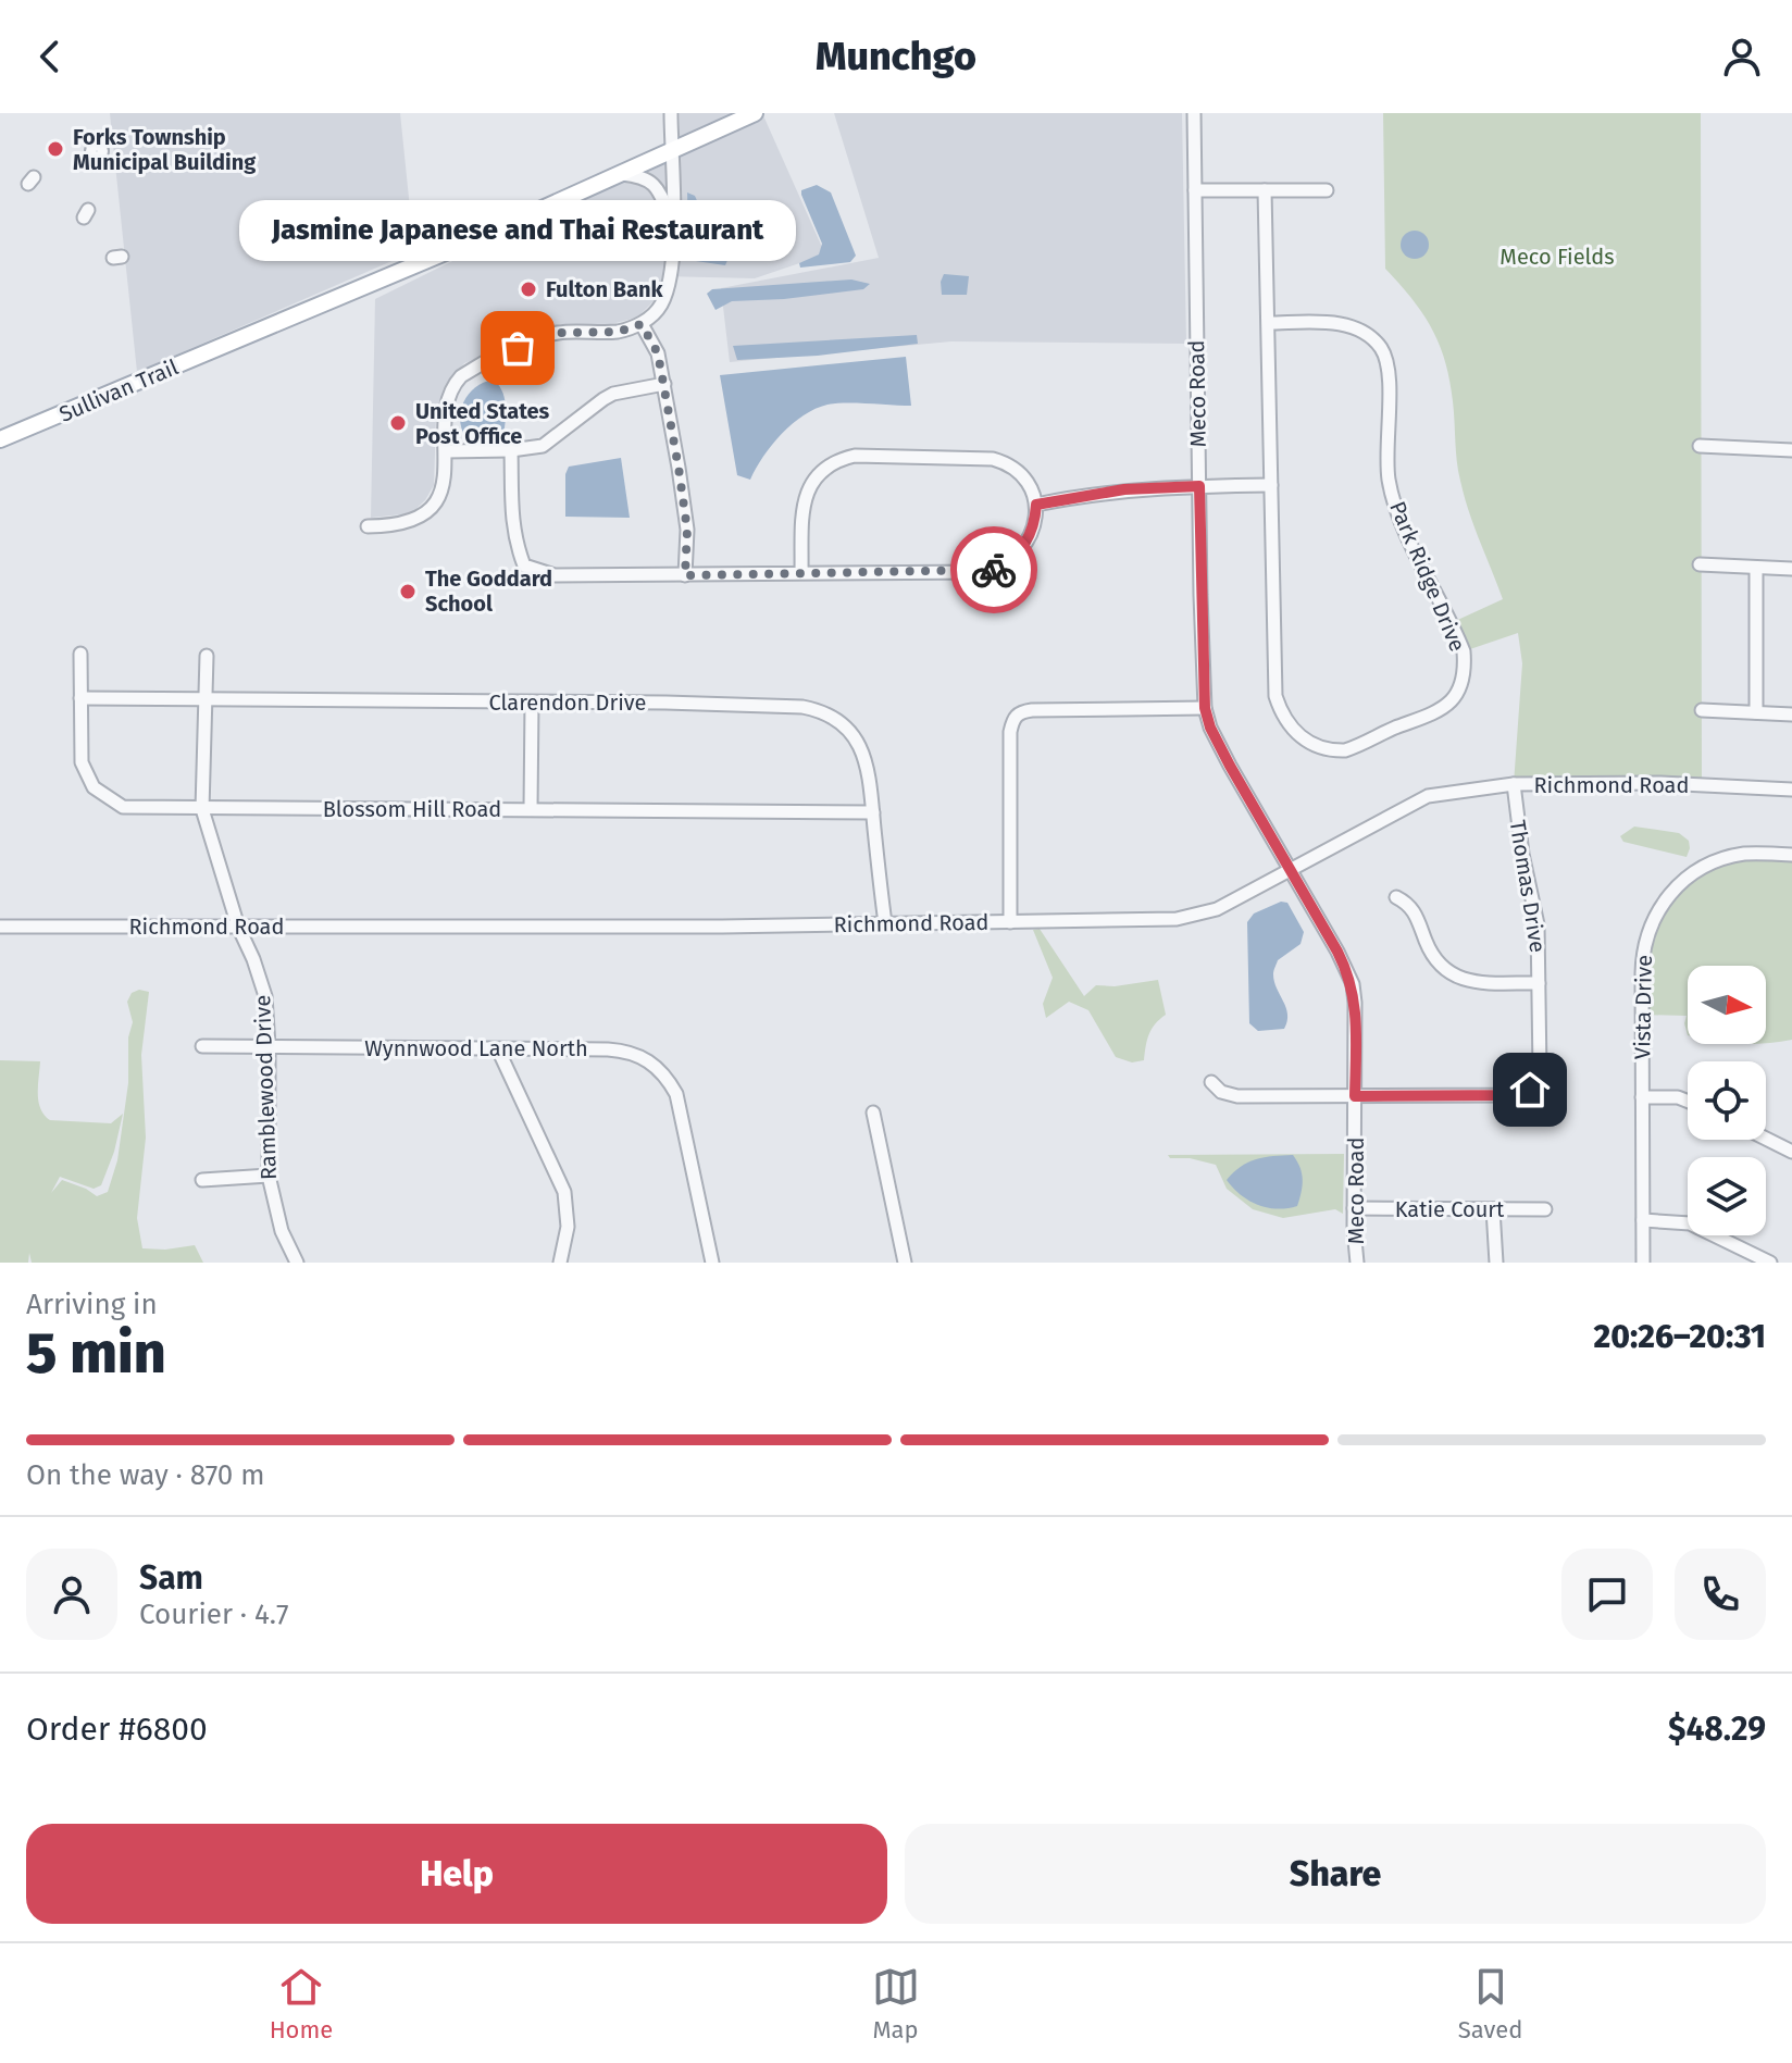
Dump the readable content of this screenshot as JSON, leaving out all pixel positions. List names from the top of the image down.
{
  "streets": {
    "main road": ["Sullivan Trail"],
    "street": [
      "Meco Road",
      "Park Ridge Drive",
      "Clarendon Drive",
      "Richmond Road",
      "Blossom Hill Road",
      "Thomas Drive",
      "Vista Drive",
      "Wynnwood Lane North",
      "Ramblewood Drive",
      "Katie Court"
    ]
  },
  "crossings": [
    ["Meco Road", "Richmond Road"],
    ["Meco Road", "Thomas Drive"],
    ["Meco Road", "Katie Court"],
    ["Clarendon Drive", "Richmond Road"],
    ["Clarendon Drive", "Blossom Hill Road"],
    ["Clarendon Drive", "Ramblewood Drive"],
    ["Richmond Road", "Thomas Drive"],
    ["Richmond Road", "Ramblewood Drive"],
    ["Blossom Hill Road", "Ramblewood Drive"],
    ["Wynnwood Lane North", "Ramblewood Drive"]
  ],
  "parks": ["Meco Fields"],
  "places": [
    "Forks Township Municipal Building",
    "Fulton Bank",
    "Jasmine Japanese and Thai Restaurant",
    "United States Post Office",
    "The Goddard School"
  ],
  "north": "right",
  "page": {
    "header": "Munchgo",
    "bubble": "Jasmine Japanese and Thai Restaurant",
    "heading": ["5 min", "Arriving in", "20:26–20:31"],
    "panel": [
      "Sam",
      "Courier · 4.7",
      "Order #6800",
      "$48.29"
    ],
    "bar": "On the way · 870 m",
    "buttons": ["Help", "Share"],
    "tabs": ["Home", "Map", "Saved"]
  }
}
